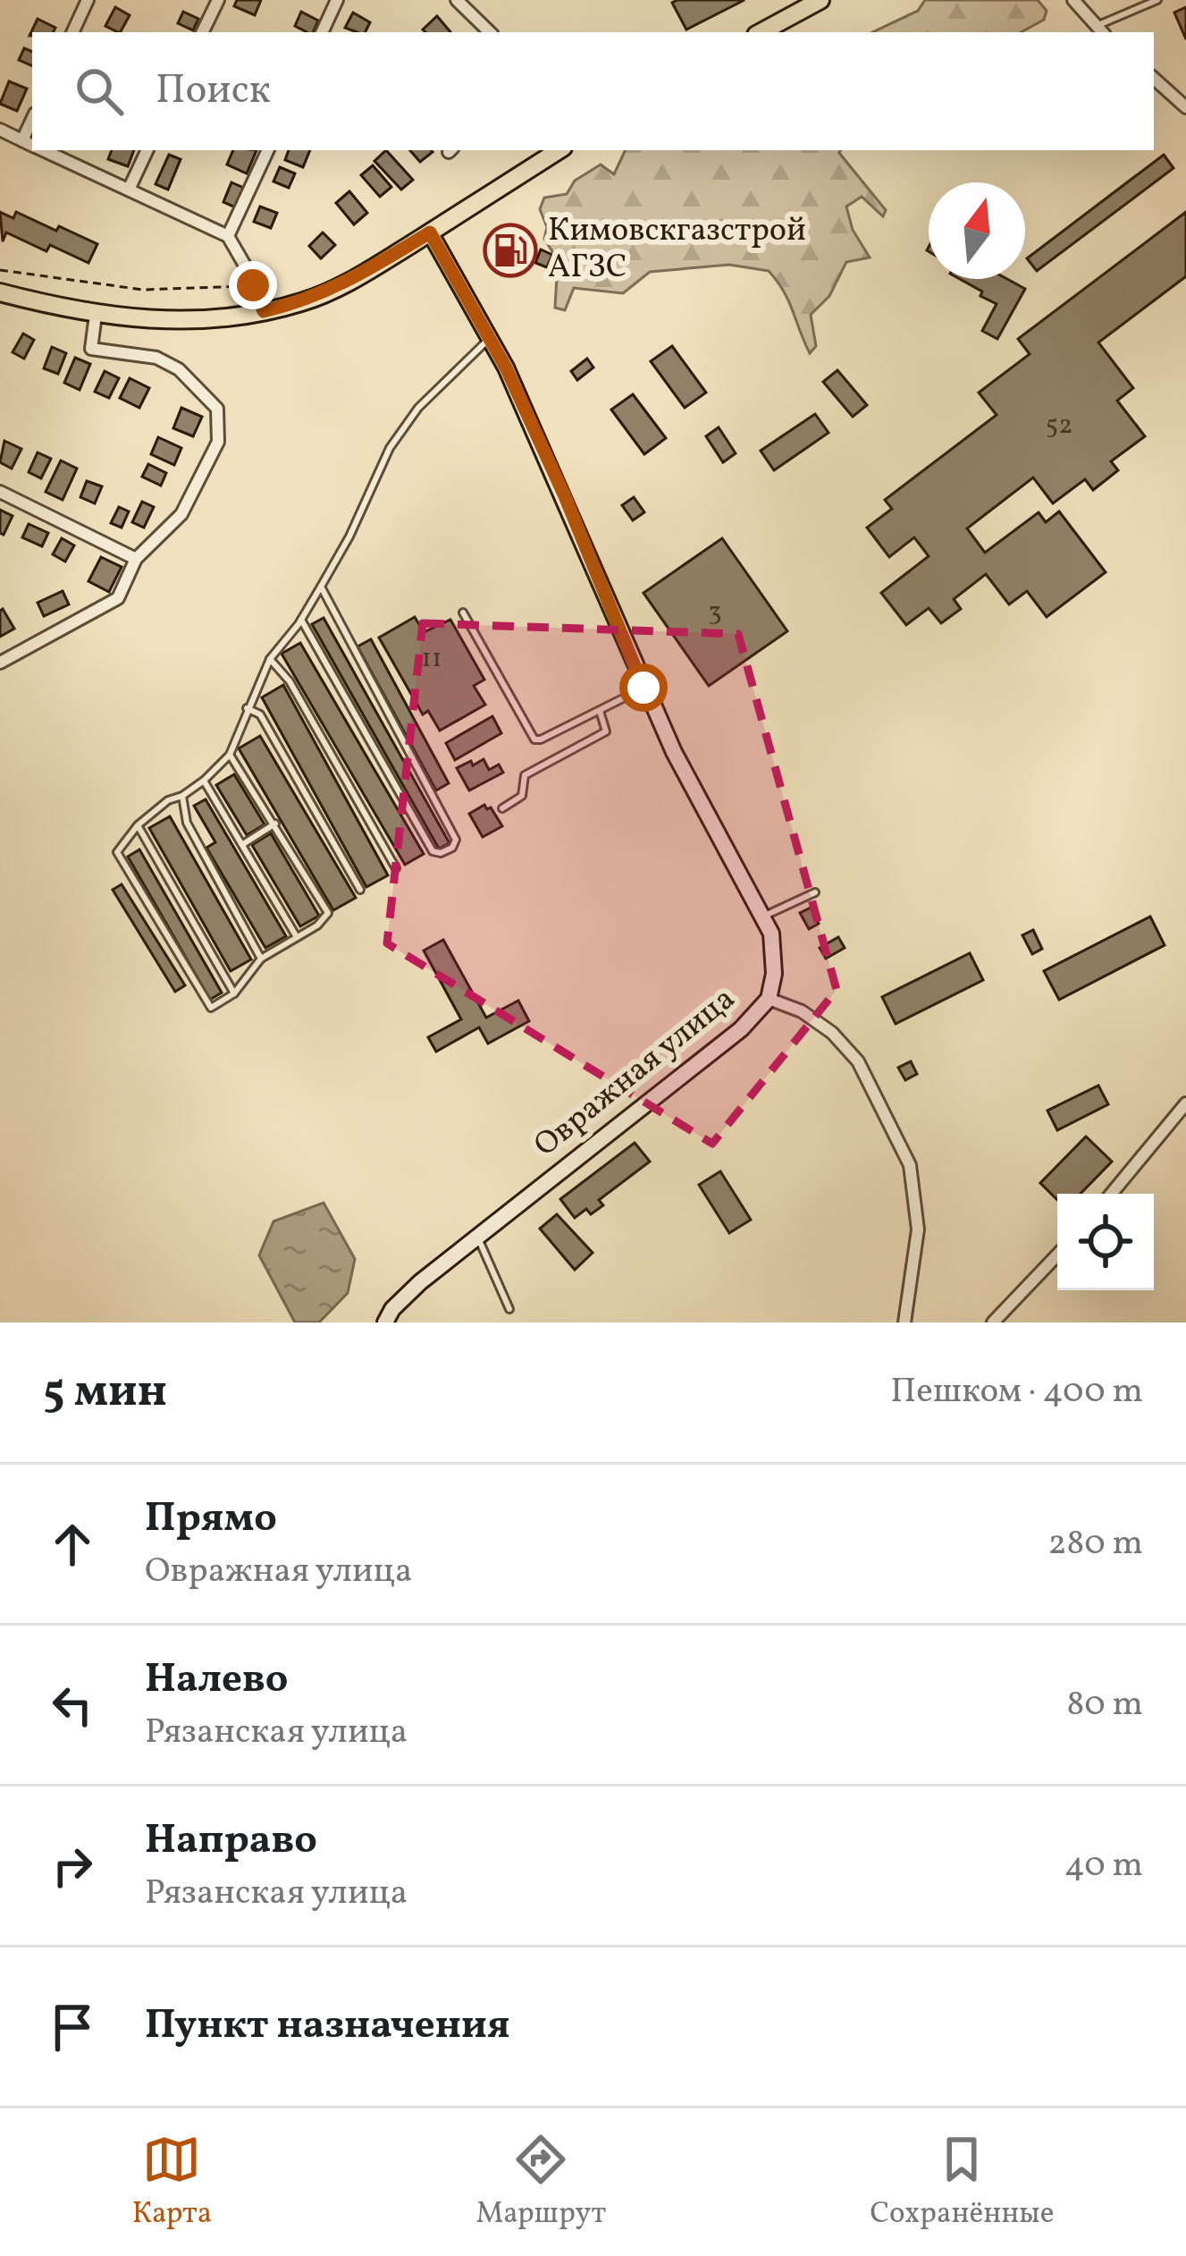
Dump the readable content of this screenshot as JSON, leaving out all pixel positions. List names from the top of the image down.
{
  "streets": {
    "street": ["Овражная улица"]
  },
  "places": {
    "fuel station": ["Кимовскгазстрой АГЗС"]
  },
  "house_numbers": ["52", "3", "11"],
  "north": "top",
  "page": {
    "search": "Поиск",
    "heading": ["5 мин", "Пешком · 400 m"],
    "list": [
      ["Прямо", "Овражная улица", "280 m"],
      ["Налево", "Рязанская улица", "80 m"],
      ["Направо", "Рязанская улица", "40 m"],
      "Пункт назначения"
    ],
    "nav": ["Карта", "Маршрут", "Сохранённые"]
  }
}
